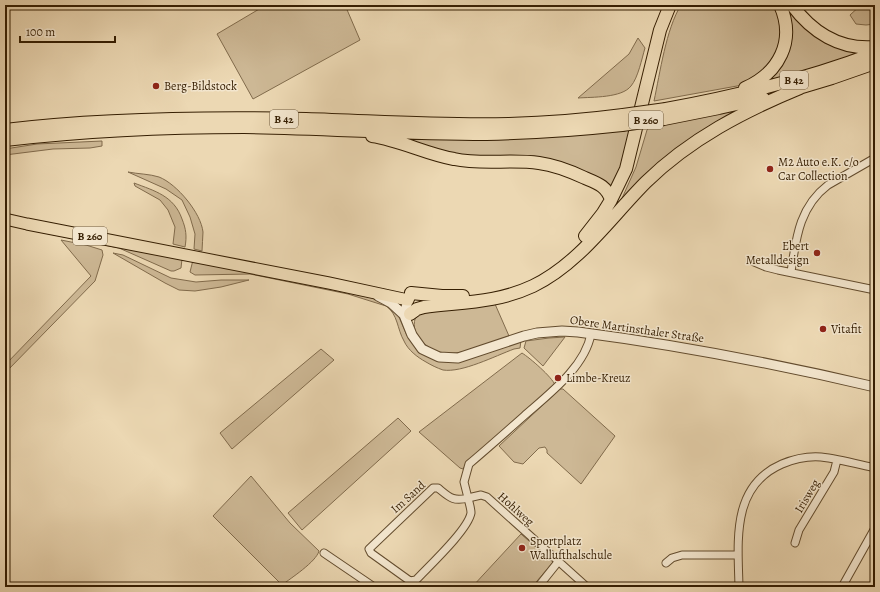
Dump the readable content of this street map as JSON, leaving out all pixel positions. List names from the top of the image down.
{
  "streets": {
    "highway": ["B 42", "B 260"],
    "street": [
      "Obere Martinsthaler Straße",
      "Irisweg",
      "Im Sand",
      "Hohlweg"
    ]
  },
  "crossings": [
    ["B 260", "Obere Martinsthaler Straße"],
    ["Im Sand", "Hohlweg"]
  ],
  "places": [
    "Berg-Bildstock",
    "M2 Auto e.K. c/o Car Collection",
    "Ebert Metalldesign",
    "Vitafit",
    "Limbe-Kreuz",
    "Sportplatz Wallufthalschule"
  ],
  "scale_bar": "100 m"
}
